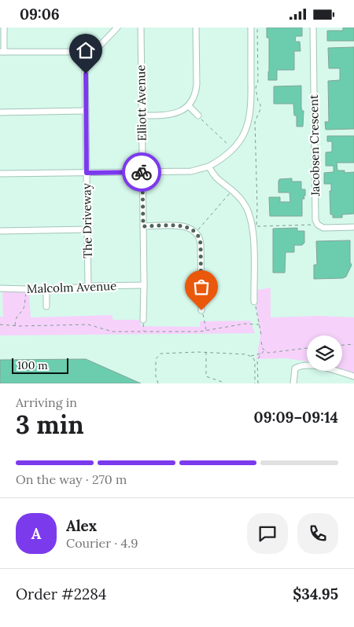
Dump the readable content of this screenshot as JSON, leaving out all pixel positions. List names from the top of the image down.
{
  "streets": {
    "street": [
      "Elliott Avenue",
      "Jacobsen Crescent",
      "The Driveway",
      "Malcolm Avenue"
    ]
  },
  "crossings": [
    ["Elliott Avenue", "Malcolm Avenue"],
    ["The Driveway", "Malcolm Avenue"]
  ],
  "scale_bar": "100 m",
  "page": {
    "status": "09:06",
    "scale": "100 m",
    "heading": ["3 min", "Arriving in", "09:09–09:14"],
    "panel": [
      "Alex",
      "Courier · 4.9",
      "Order #2284",
      "$34.95"
    ],
    "bar": "On the way · 270 m",
    "round": "A"
  }
}
